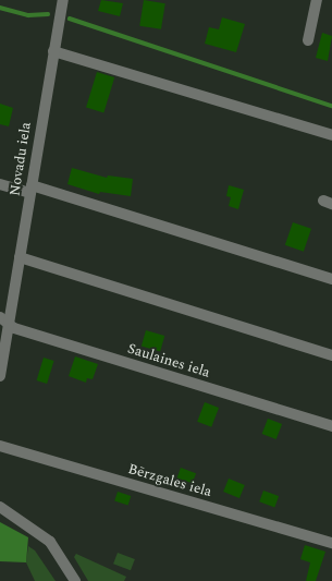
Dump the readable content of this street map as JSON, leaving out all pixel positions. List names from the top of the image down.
{
  "streets": {
    "street": ["Novadu iela", "Saulaines iela", "Bērzgales iela"]
  },
  "crossings": [
    ["Novadu iela", "Saulaines iela"]
  ]
}
